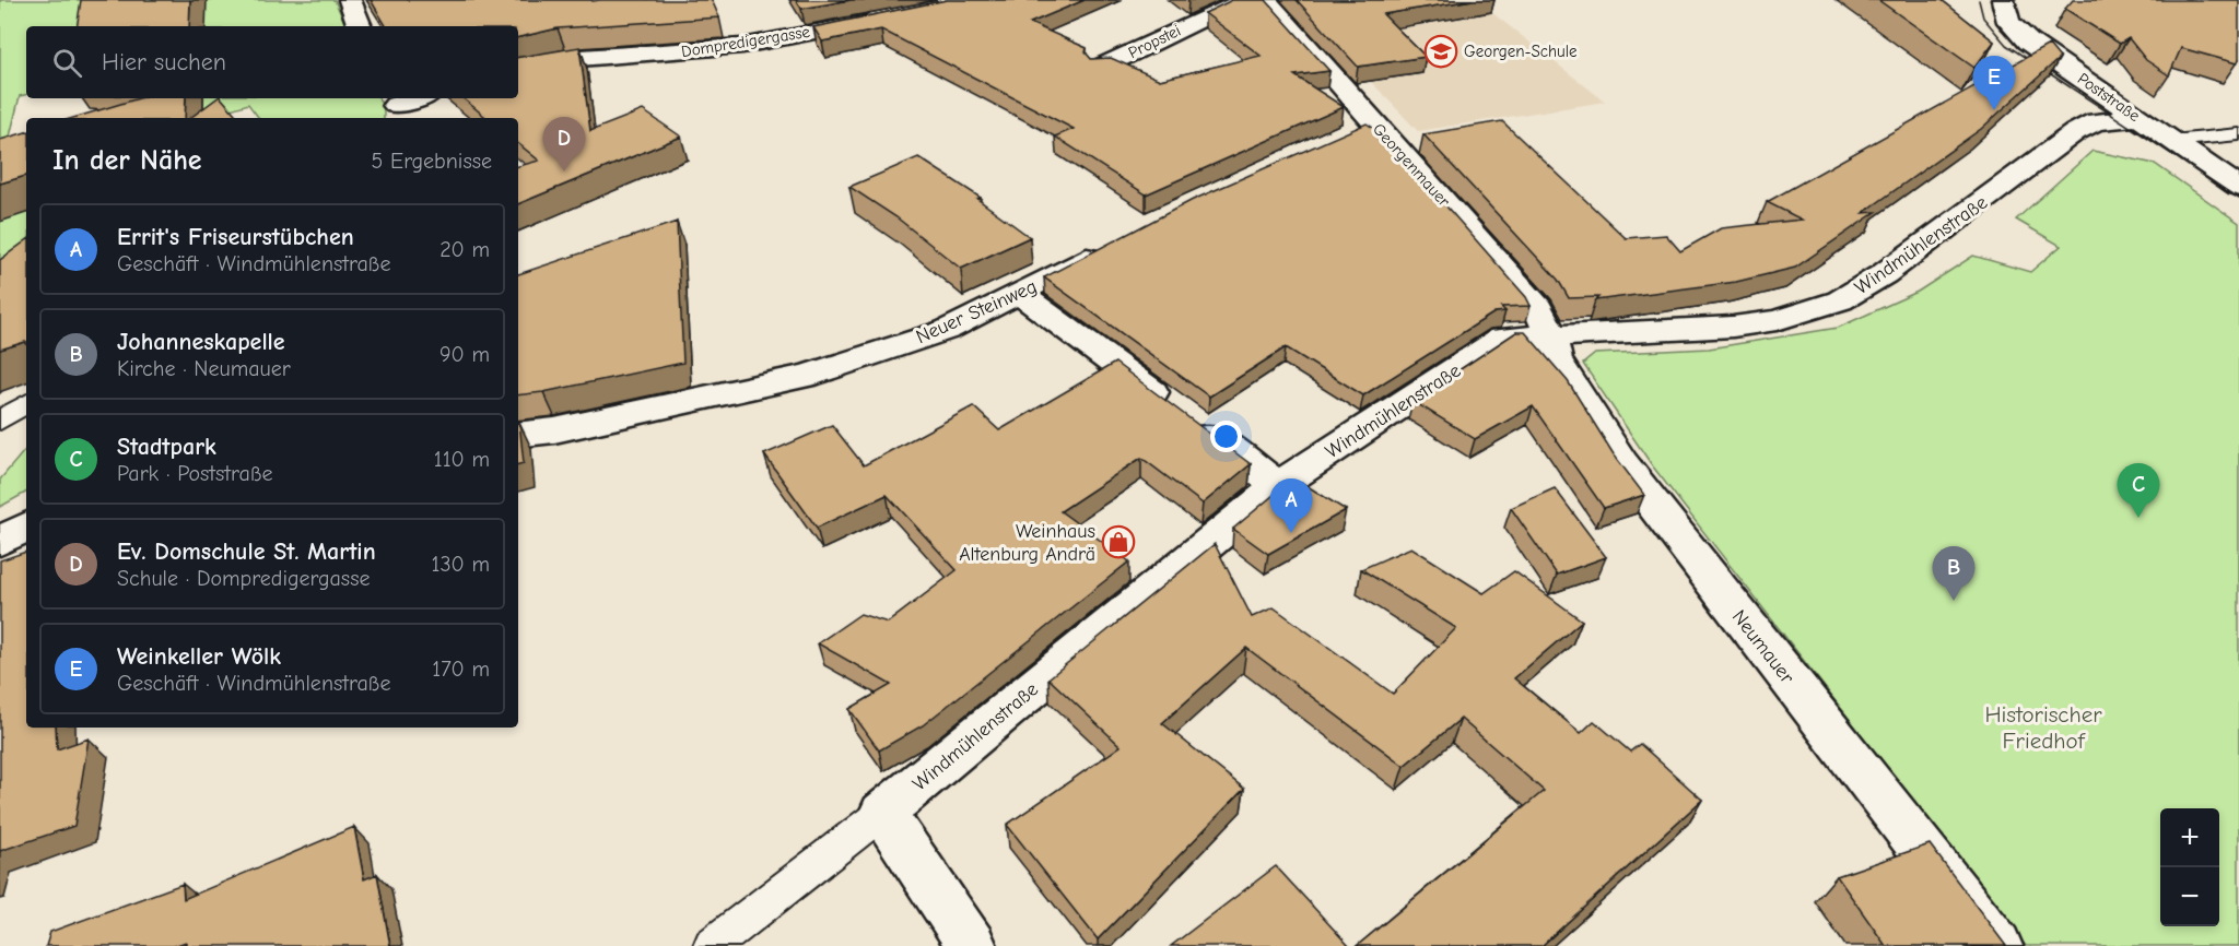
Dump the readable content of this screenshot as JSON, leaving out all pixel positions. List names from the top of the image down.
{
  "streets": {
    "street": [
      "Dompredigergasse",
      "Propstei",
      "Poststraße",
      "Georgenmauer",
      "Windmühlenstraße",
      "Neuer Steinweg",
      "Neumauer"
    ]
  },
  "crossings": [
    ["Poststraße", "Windmühlenstraße"],
    ["Georgenmauer", "Windmühlenstraße"],
    ["Georgenmauer", "Neumauer"],
    ["Windmühlenstraße", "Neumauer"]
  ],
  "parks": ["Historischer Friedhof"],
  "places": {
    "school or university": ["Georgen-Schule"],
    "shop": ["Weinhaus Altenburg Andrä"]
  },
  "page": {
    "search": "Hier suchen",
    "pins": [
      "E",
      "D",
      "C",
      "A",
      "B"
    ],
    "heading": ["In der Nähe", "5 Ergebnisse"],
    "list": [
      {
        "mark": "A",
        "name": "Errit's Friseurstübchen",
        "note": "Geschäft · Windmühlenstraße",
        "value": "20 m"
      },
      {
        "mark": "B",
        "name": "Johanneskapelle",
        "note": "Kirche · Neumauer",
        "value": "90 m"
      },
      {
        "mark": "C",
        "name": "Stadtpark",
        "note": "Park · Poststraße",
        "value": "110 m"
      },
      {
        "mark": "D",
        "name": "Ev. Domschule St. Martin",
        "note": "Schule · Dompredigergasse",
        "value": "130 m"
      },
      {
        "mark": "E",
        "name": "Weinkeller Wölk",
        "note": "Geschäft · Windmühlenstraße",
        "value": "170 m"
      }
    ],
    "map_buttons": ["+", "−"]
  }
}
